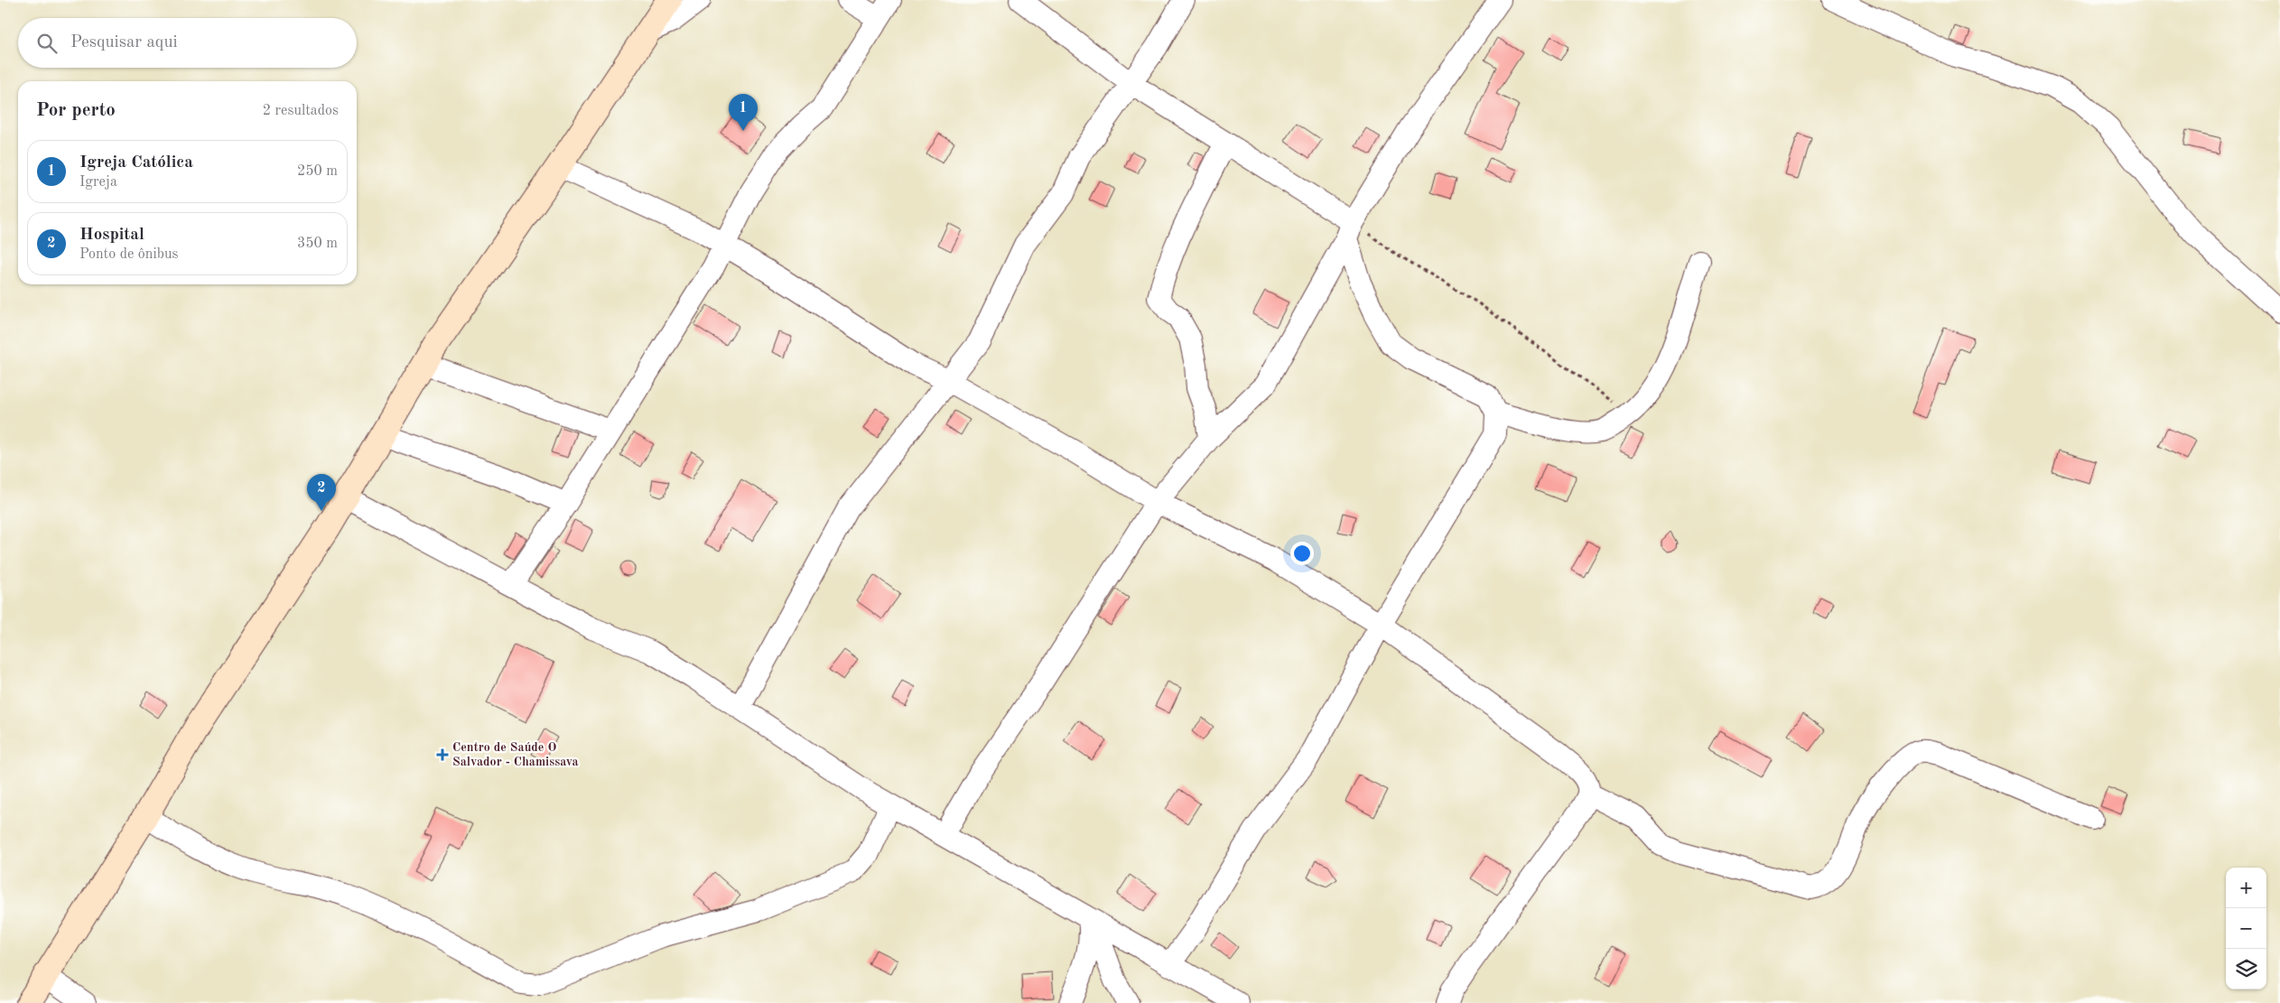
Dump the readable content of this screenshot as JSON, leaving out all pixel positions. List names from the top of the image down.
{
  "places": {
    "health": ["Centro de Saúde O Salvador - Chamissava"]
  },
  "page": {
    "search": "Pesquisar aqui",
    "heading": ["Por perto", "2 resultados"],
    "pins": ["1", "2"],
    "list": [
      {
        "mark": "1",
        "name": "Igreja Católica",
        "note": "Igreja",
        "value": "250 m"
      },
      {
        "mark": "2",
        "name": "Hospital",
        "note": "Ponto de ônibus",
        "value": "350 m"
      }
    ],
    "map_buttons": ["+", "−"]
  }
}
